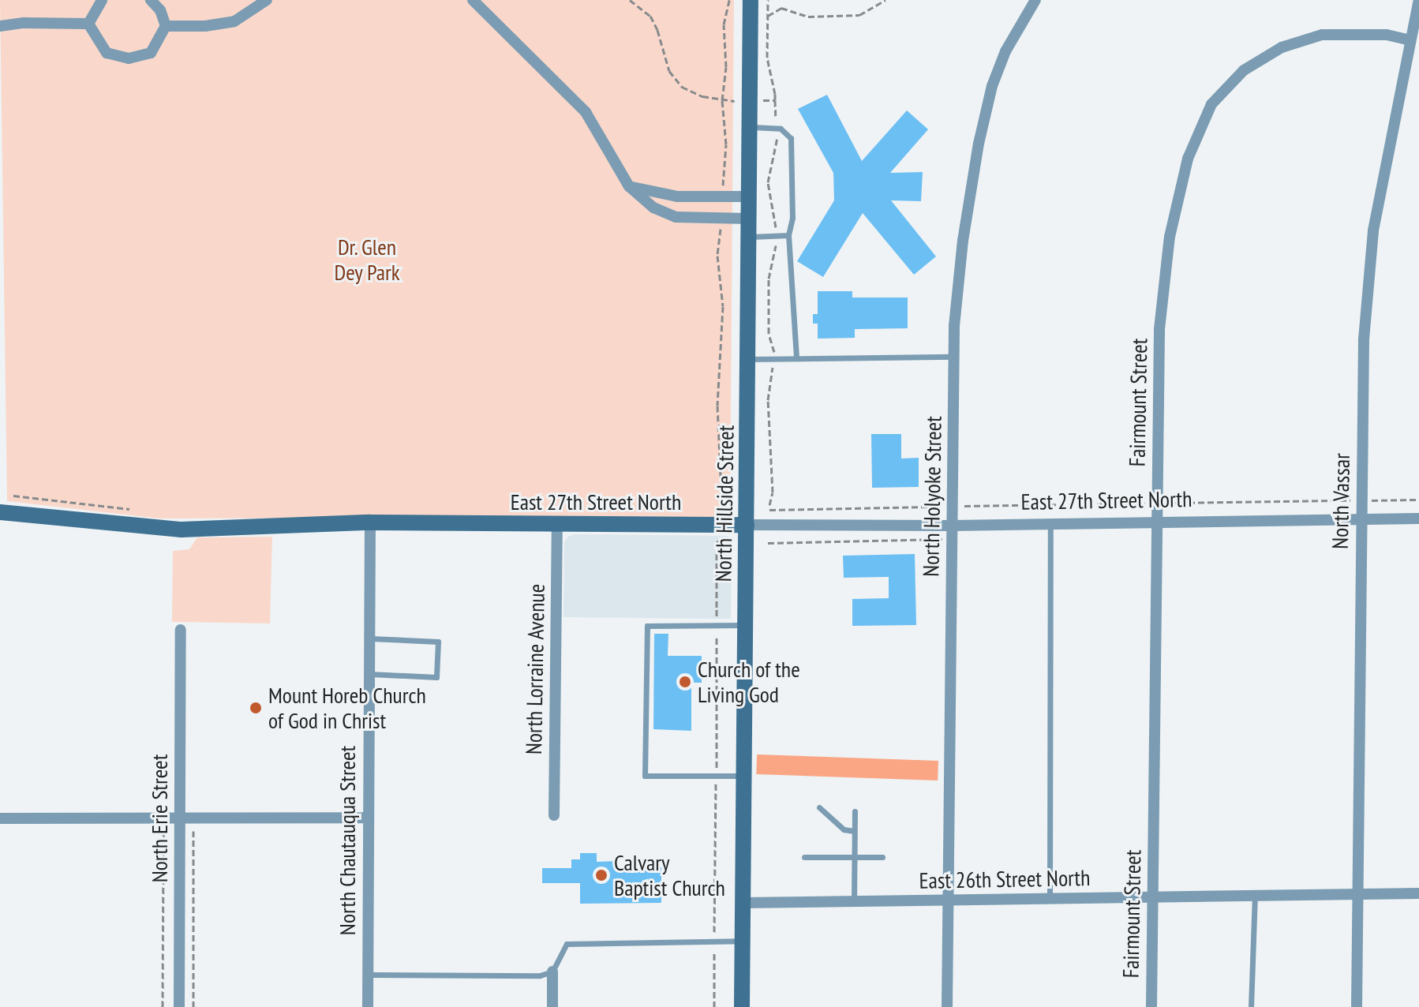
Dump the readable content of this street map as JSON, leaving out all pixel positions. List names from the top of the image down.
{
  "streets": {
    "main road": ["East 27th Street North", "North Hillside Street"],
    "street": [
      "Fairmount Street",
      "North Holyoke Street",
      "North Vassar",
      "North Lorraine Avenue",
      "North Erie Street",
      "North Chautauqua Street",
      "East 26th Street North"
    ]
  },
  "crossings": [
    ["Fairmount Street", "East 27th Street North"],
    ["Fairmount Street", "North Vassar"],
    ["Fairmount Street", "East 26th Street North"],
    ["North Holyoke Street", "East 27th Street North"],
    ["North Holyoke Street", "East 26th Street North"],
    ["East 27th Street North", "North Vassar"],
    ["East 27th Street North", "North Hillside Street"],
    ["East 27th Street North", "North Lorraine Avenue"],
    ["East 27th Street North", "North Chautauqua Street"],
    ["North Vassar", "East 26th Street North"],
    ["North Hillside Street", "East 26th Street North"]
  ],
  "parks": ["Dr. Glen Dey Park"],
  "places": ["Church of the Living God", "Mount Horeb Church of God in Christ", "Calvary Baptist Church"]
}
